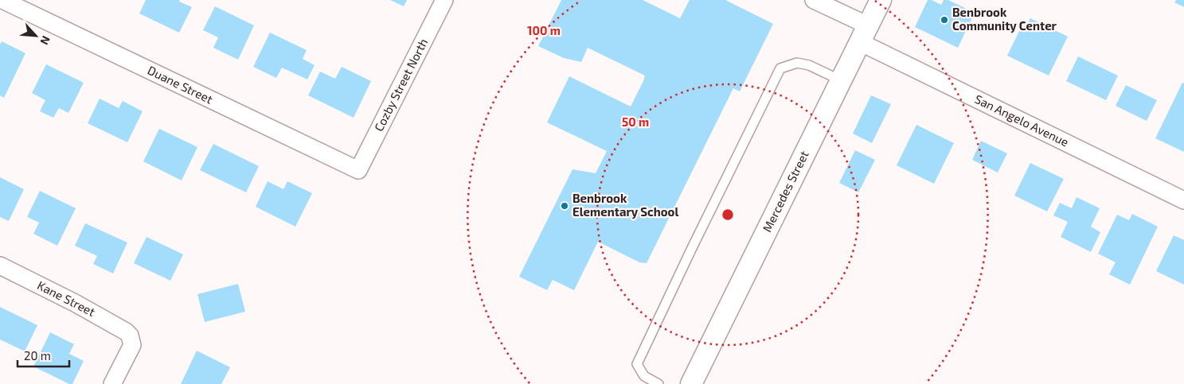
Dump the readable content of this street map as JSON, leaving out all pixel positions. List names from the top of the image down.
{
  "streets": {
    "street": [
      "Duane Street",
      "Cozby Street North",
      "San Angelo Avenue",
      "Mercedes Street",
      "Kane Street"
    ]
  },
  "crossings": [
    ["Duane Street", "Cozby Street North"],
    ["San Angelo Avenue", "Mercedes Street"]
  ],
  "places": ["Benbrook Community Center", "Benbrook Elementary School"],
  "scale_bar": "20 m",
  "north": "bottom right",
  "rings": ["100 m", "50 m"]
}
